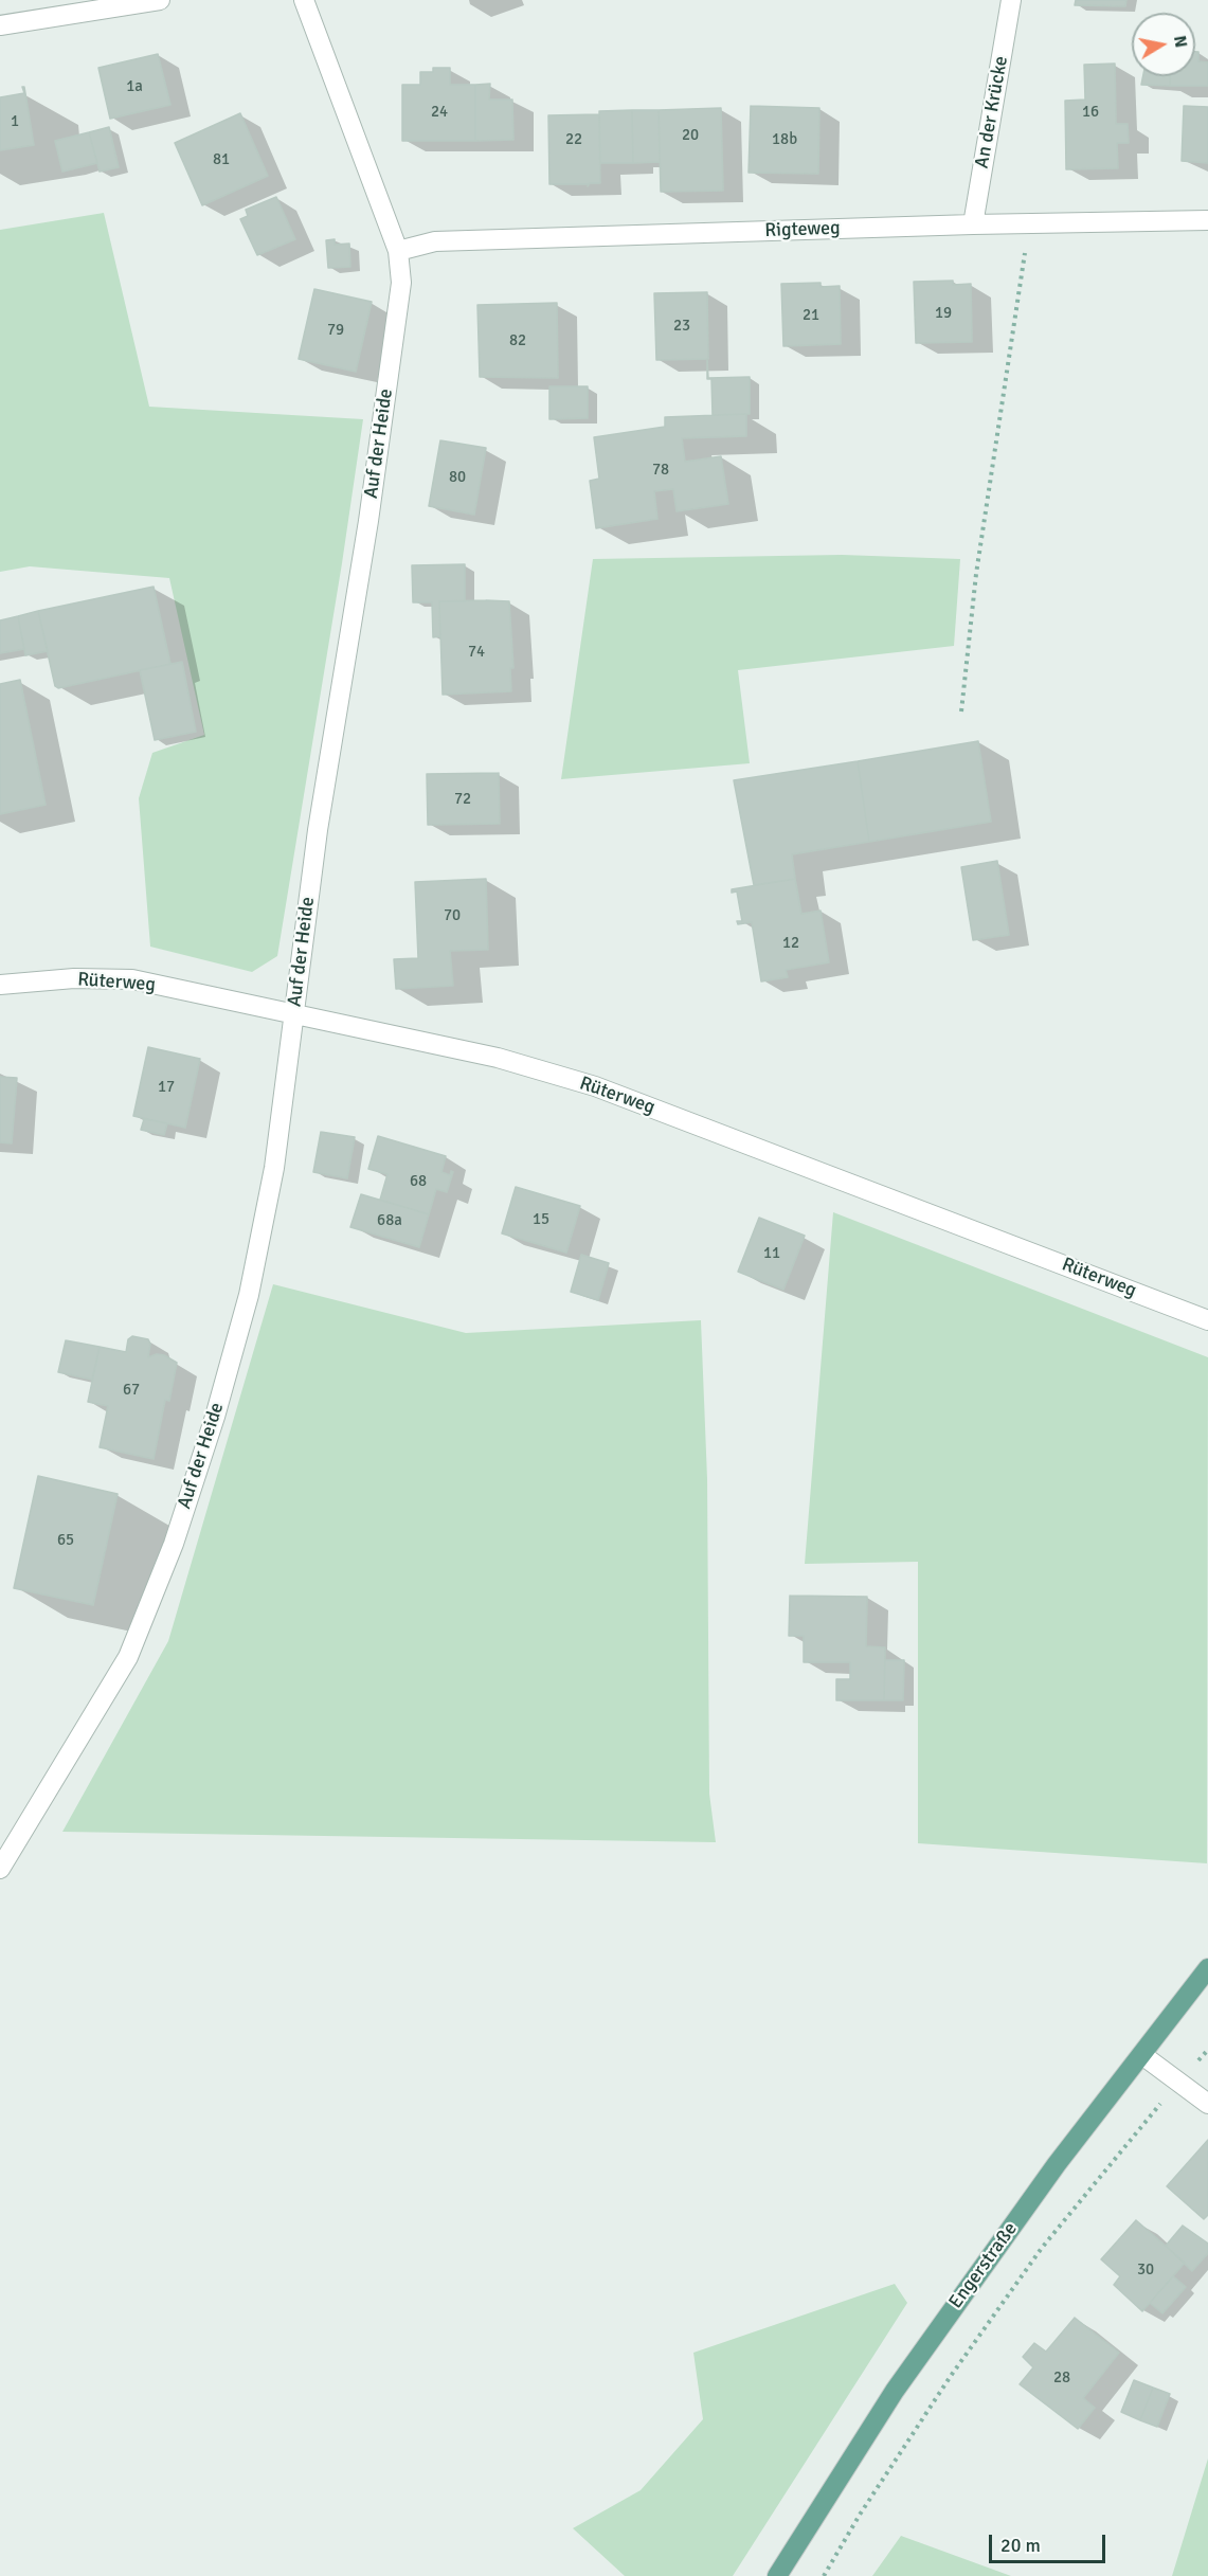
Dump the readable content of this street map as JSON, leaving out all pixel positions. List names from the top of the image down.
{
  "streets": {
    "main road": ["Engerstraße"],
    "street": [
      "An der Krücke",
      "Rigteweg",
      "Auf der Heide",
      "Rüterweg"
    ]
  },
  "crossings": [
    ["An der Krücke", "Rigteweg"],
    ["Rigteweg", "Auf der Heide"],
    ["Auf der Heide", "Rüterweg"]
  ],
  "house_numbers": [
    "1a",
    "24",
    "16",
    "1",
    "20",
    "22",
    "18b",
    "81",
    "19",
    "21",
    "23",
    "79",
    "82",
    "78",
    "80",
    "74",
    "72",
    "70",
    "12",
    "17",
    "68",
    "15",
    "68a",
    "11",
    "67",
    "65",
    "30",
    "28"
  ],
  "scale_bar": "20 m",
  "north": "right"
}
